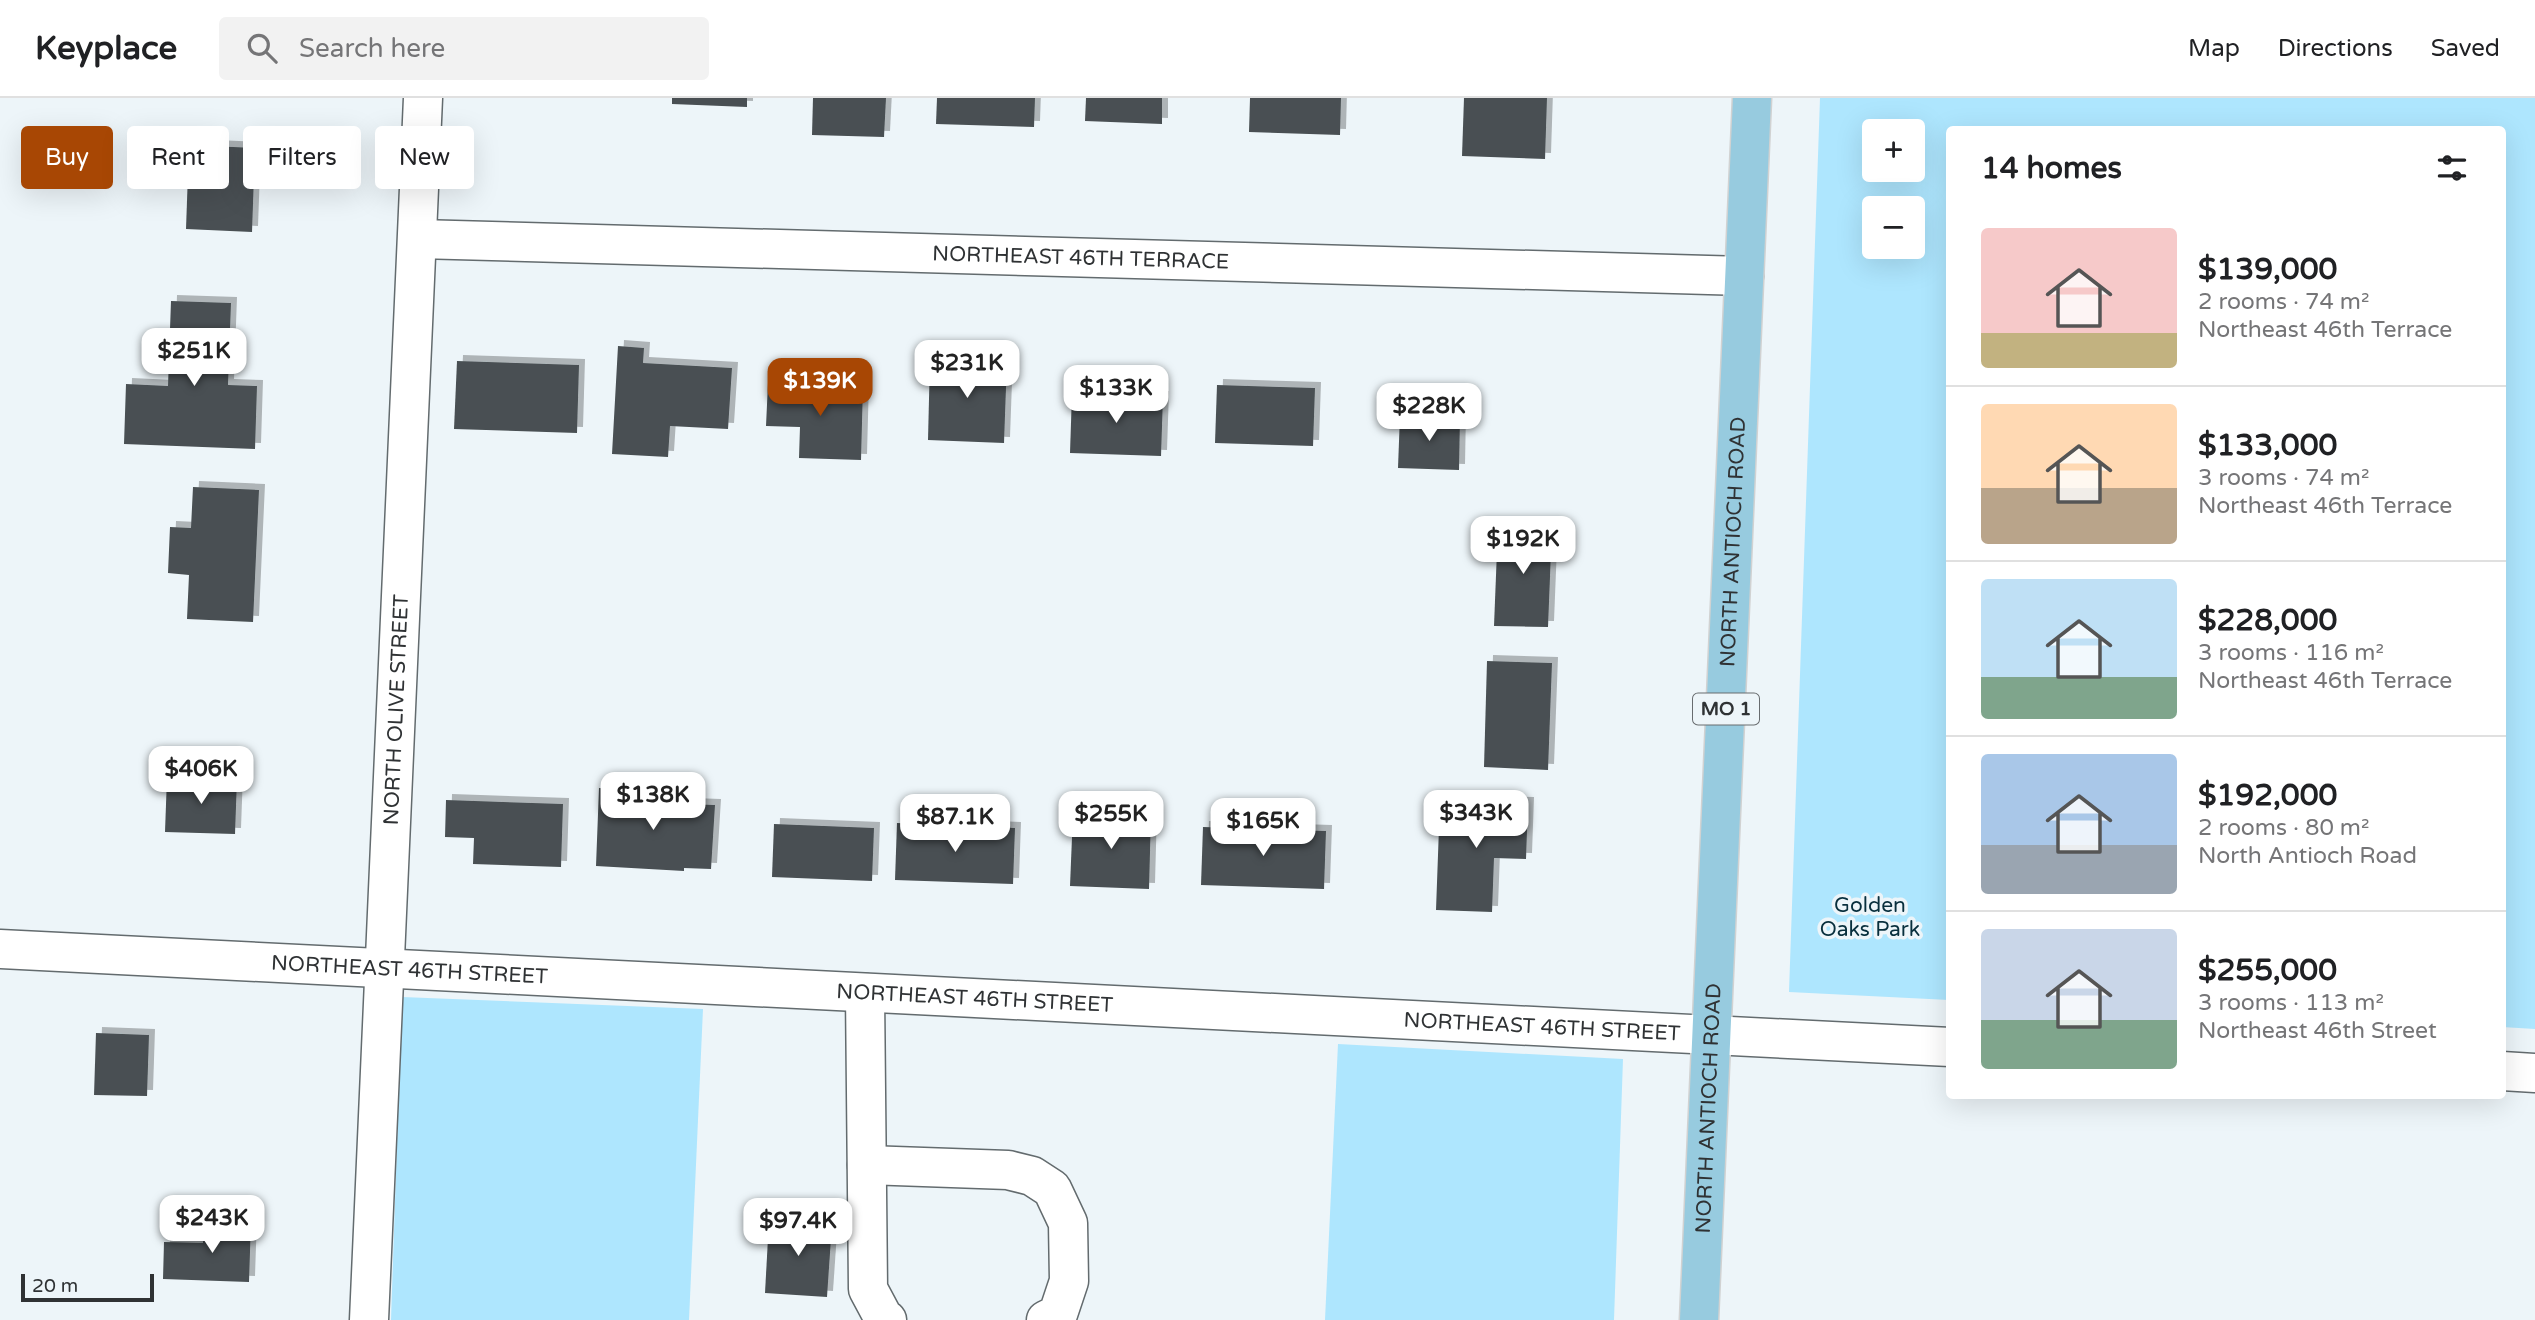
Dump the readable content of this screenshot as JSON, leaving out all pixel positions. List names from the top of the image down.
{
  "streets": {
    "main road": ["NORTH ANTIOCH ROAD", "MO 1"],
    "street": ["NORTHEAST 46TH TERRACE", "NORTH OLIVE STREET", "NORTHEAST 46TH STREET"]
  },
  "crossings": [
    ["NORTHEAST 46TH TERRACE", "NORTH ANTIOCH ROAD"],
    ["NORTHEAST 46TH TERRACE", "NORTH OLIVE STREET"],
    ["NORTH ANTIOCH ROAD", "NORTHEAST 46TH STREET"],
    ["NORTH OLIVE STREET", "NORTHEAST 46TH STREET"]
  ],
  "parks": ["Golden Oaks Park"],
  "scale_bar": "20 m",
  "page": {
    "header": "Keyplace",
    "search": "Search here",
    "nav": ["Map", "Directions", "Saved"],
    "map_buttons": ["+", "−"],
    "chip": [
      "Buy",
      "Rent",
      "Filters",
      "New"
    ],
    "heading": "14 homes",
    "list": [
      {
        "name": "$139,000",
        "note": "2 rooms · 74 m² · Northeast 46th Terrace"
      },
      {
        "name": "$133,000",
        "note": "3 rooms · 74 m² · Northeast 46th Terrace"
      },
      {
        "name": "$228,000",
        "note": "3 rooms · 116 m² · Northeast 46th Terrace"
      },
      {
        "name": "$192,000",
        "note": "2 rooms · 80 m² · North Antioch Road"
      },
      {
        "name": "$255,000",
        "note": "3 rooms · 113 m² · Northeast 46th Street"
      }
    ],
    "price": [
      "$251K",
      "$231K",
      "$139K",
      "$133K",
      "$228K",
      "$192K",
      "$406K",
      "$138K",
      "$343K",
      "$255K",
      "$87.1K",
      "$165K",
      "$243K",
      "$97.4K"
    ],
    "scale": "20 m"
  }
}
